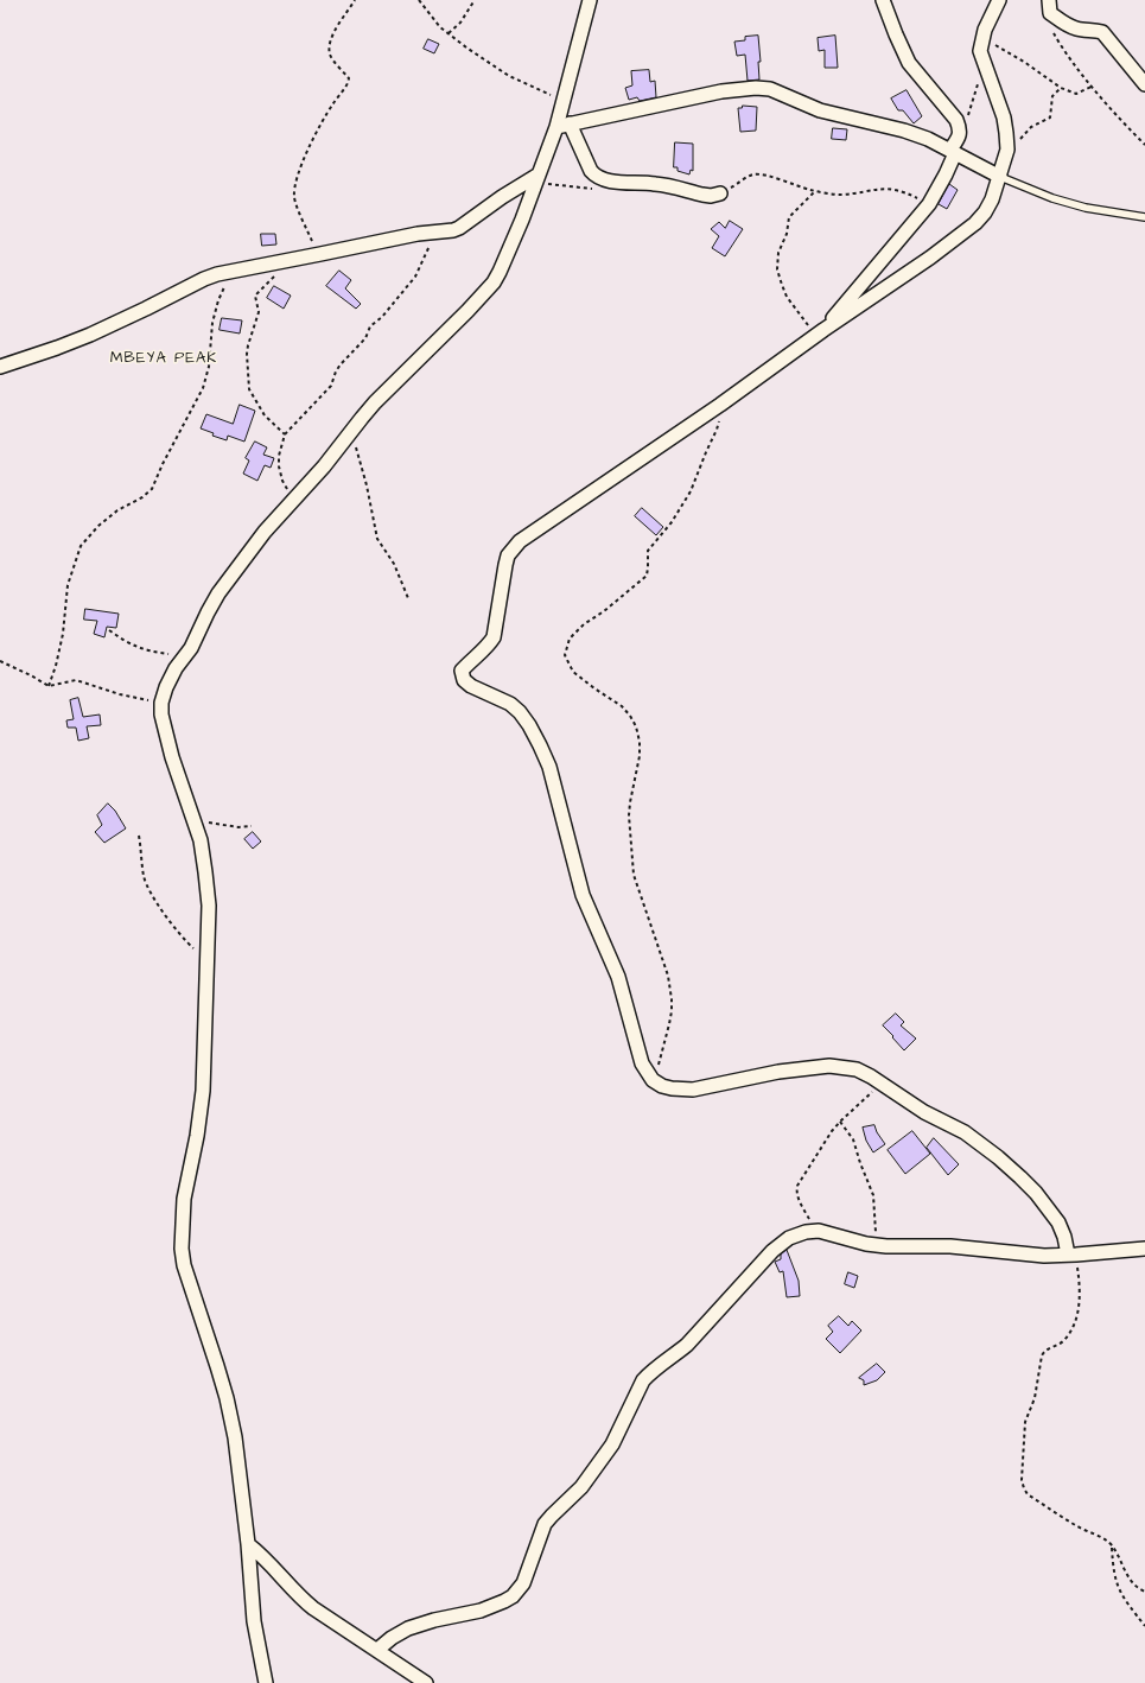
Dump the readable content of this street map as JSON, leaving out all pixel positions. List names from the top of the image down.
{
  "districts": ["MBEYA PEAK"]
}
